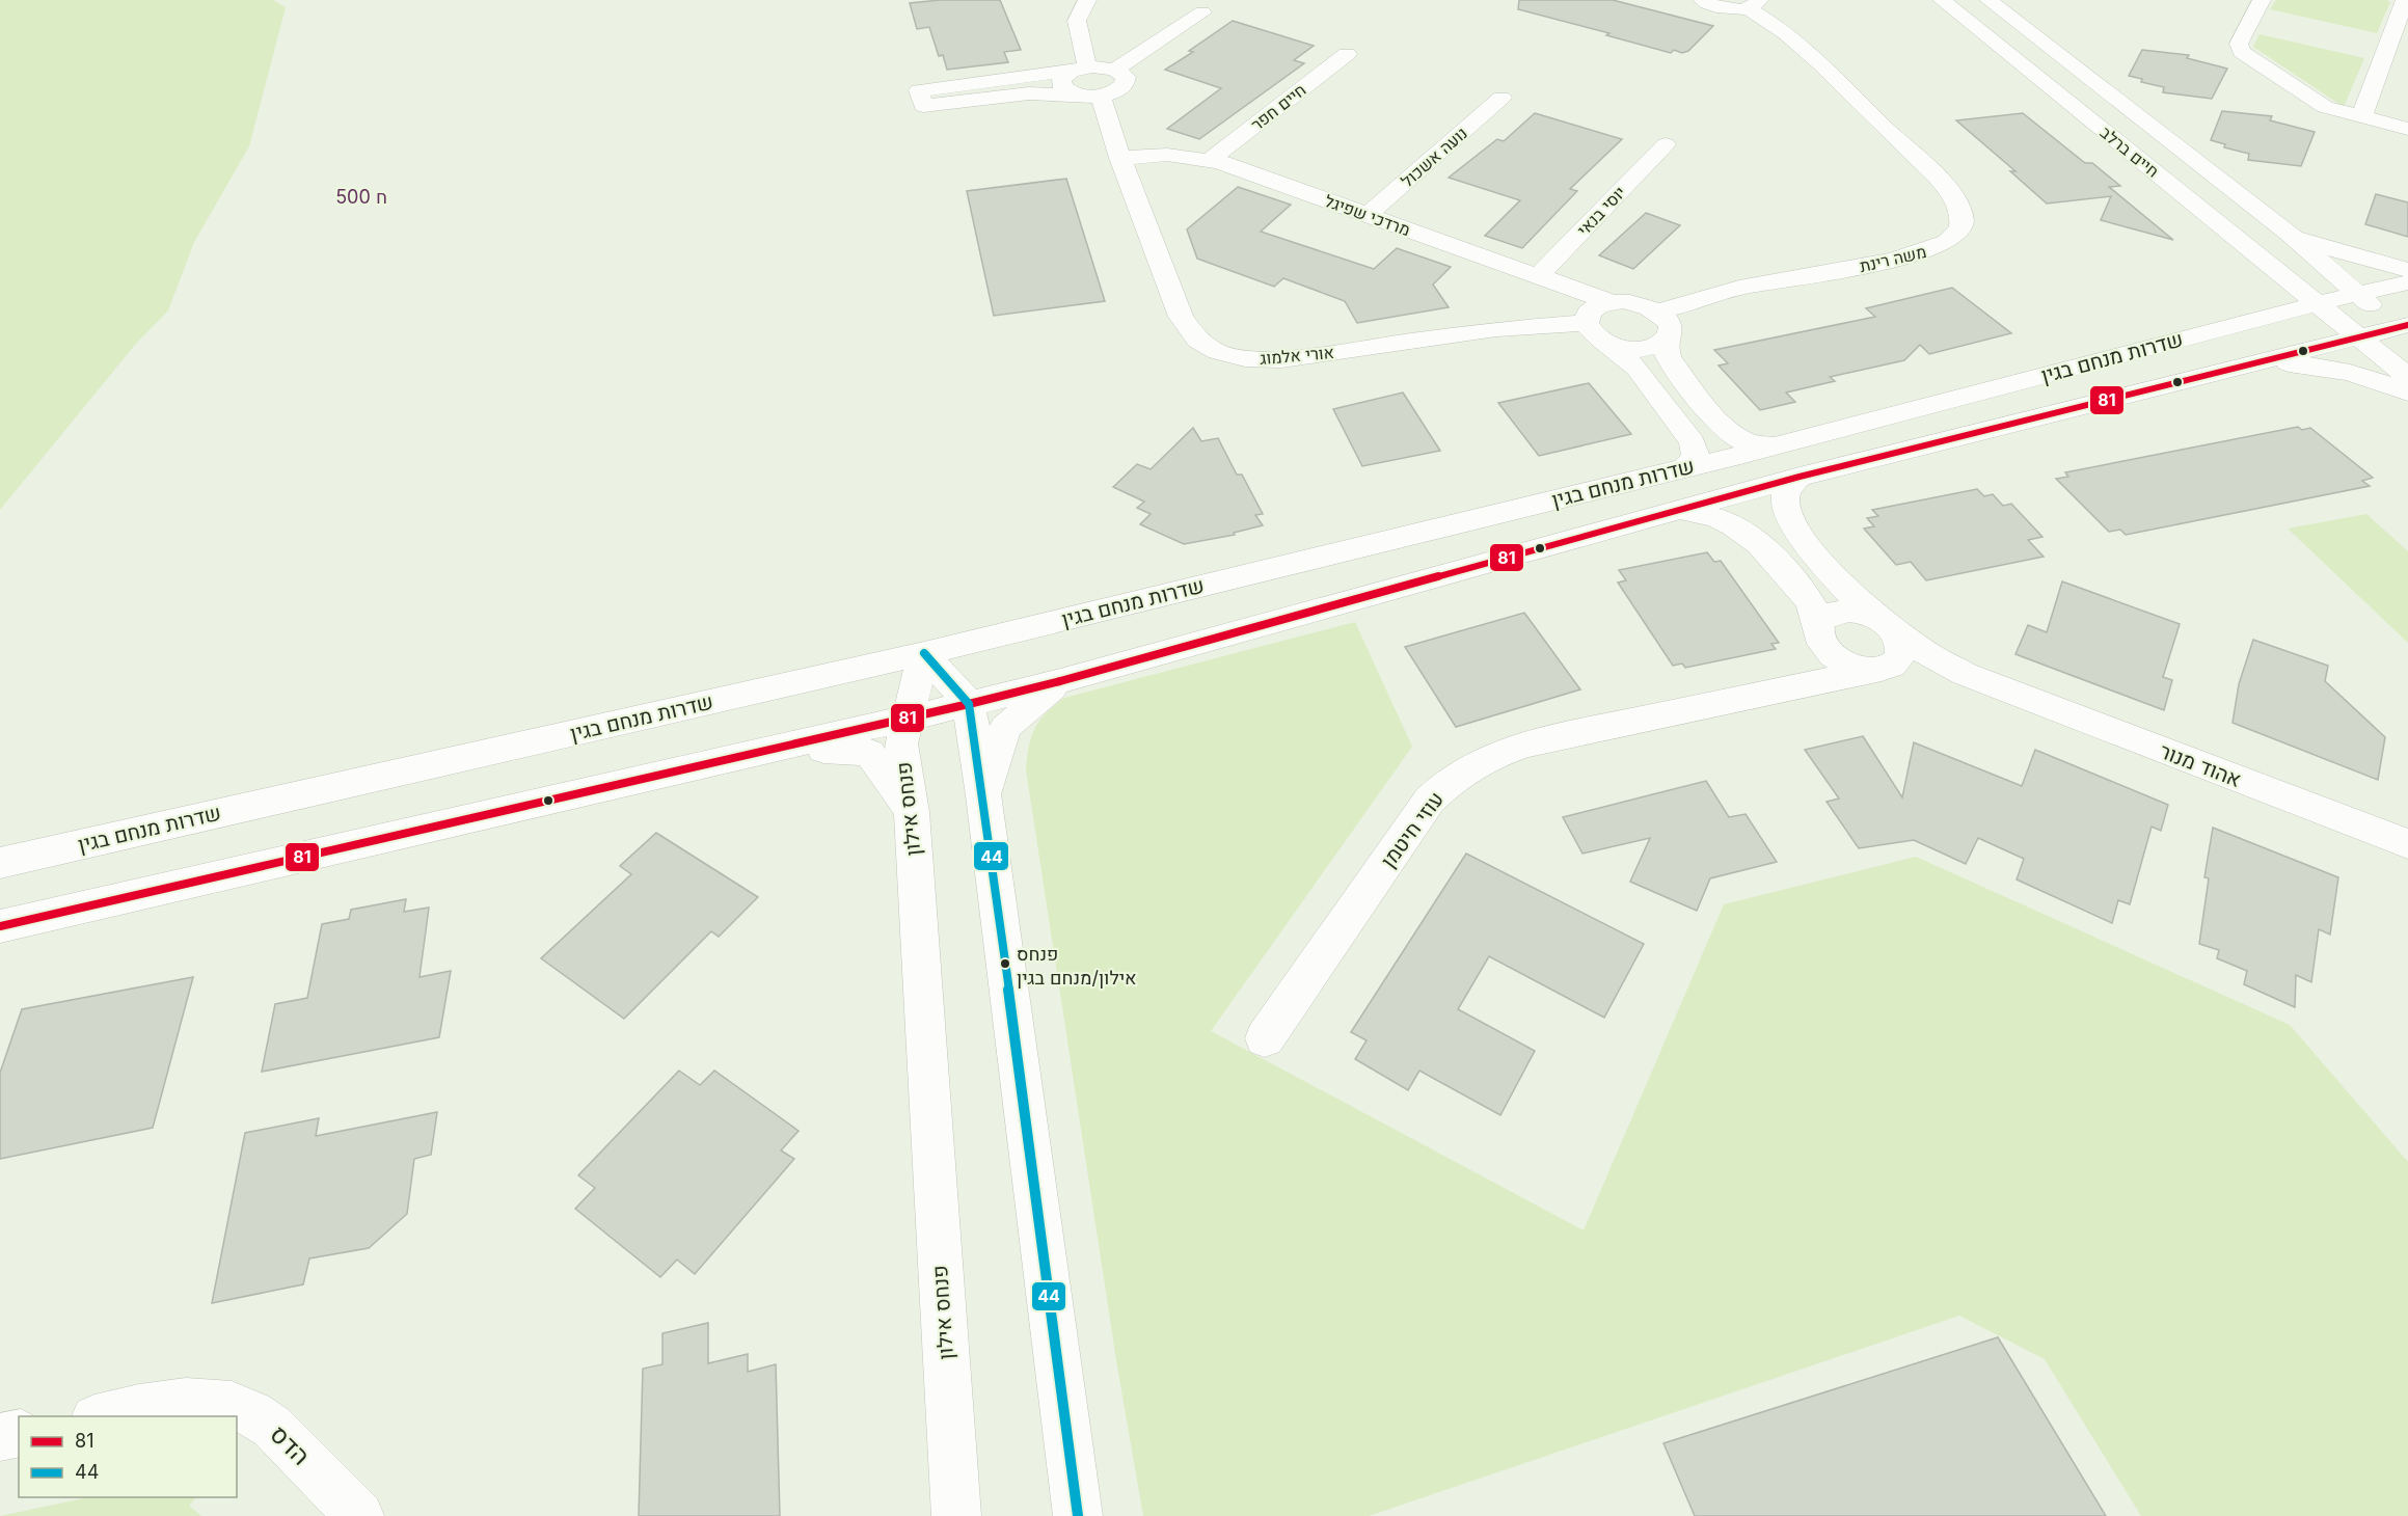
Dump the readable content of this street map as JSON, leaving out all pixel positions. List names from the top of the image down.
{
  "streets": {
    "street": [
      "חיים חפר",
      "חיים ברלב",
      "נועה אשכול",
      "יוסי בנאי",
      "מרדכי שפיגל",
      "משה רינת",
      "אורי אלמוג",
      "שדרות מנחם בגין",
      "אהוד מנור",
      "פנחס אילון",
      "עוזי חיטמן",
      "הדס"
    ]
  },
  "crossings": [
    ["חיים חפר", "מרדכי שפיגל"],
    ["חיים ברלב", "שדרות מנחם בגין"],
    ["נועה אשכול", "מרדכי שפיגל"],
    ["יוסי בנאי", "מרדכי שפיגל"],
    ["מרדכי שפיגל", "משה רינת"],
    ["מרדכי שפיגל", "אורי אלמוג"],
    ["שדרות מנחם בגין", "אהוד מנור"],
    ["שדרות מנחם בגין", "פנחס אילון"],
    ["אהוד מנור", "עוזי חיטמן"]
  ],
  "districts": ["ח 500"],
  "places": ["פנחס אילון/מנחם בגין"],
  "lines": ["transit line 81", "transit line 44"],
  "legend": ["81", "44"]
}
